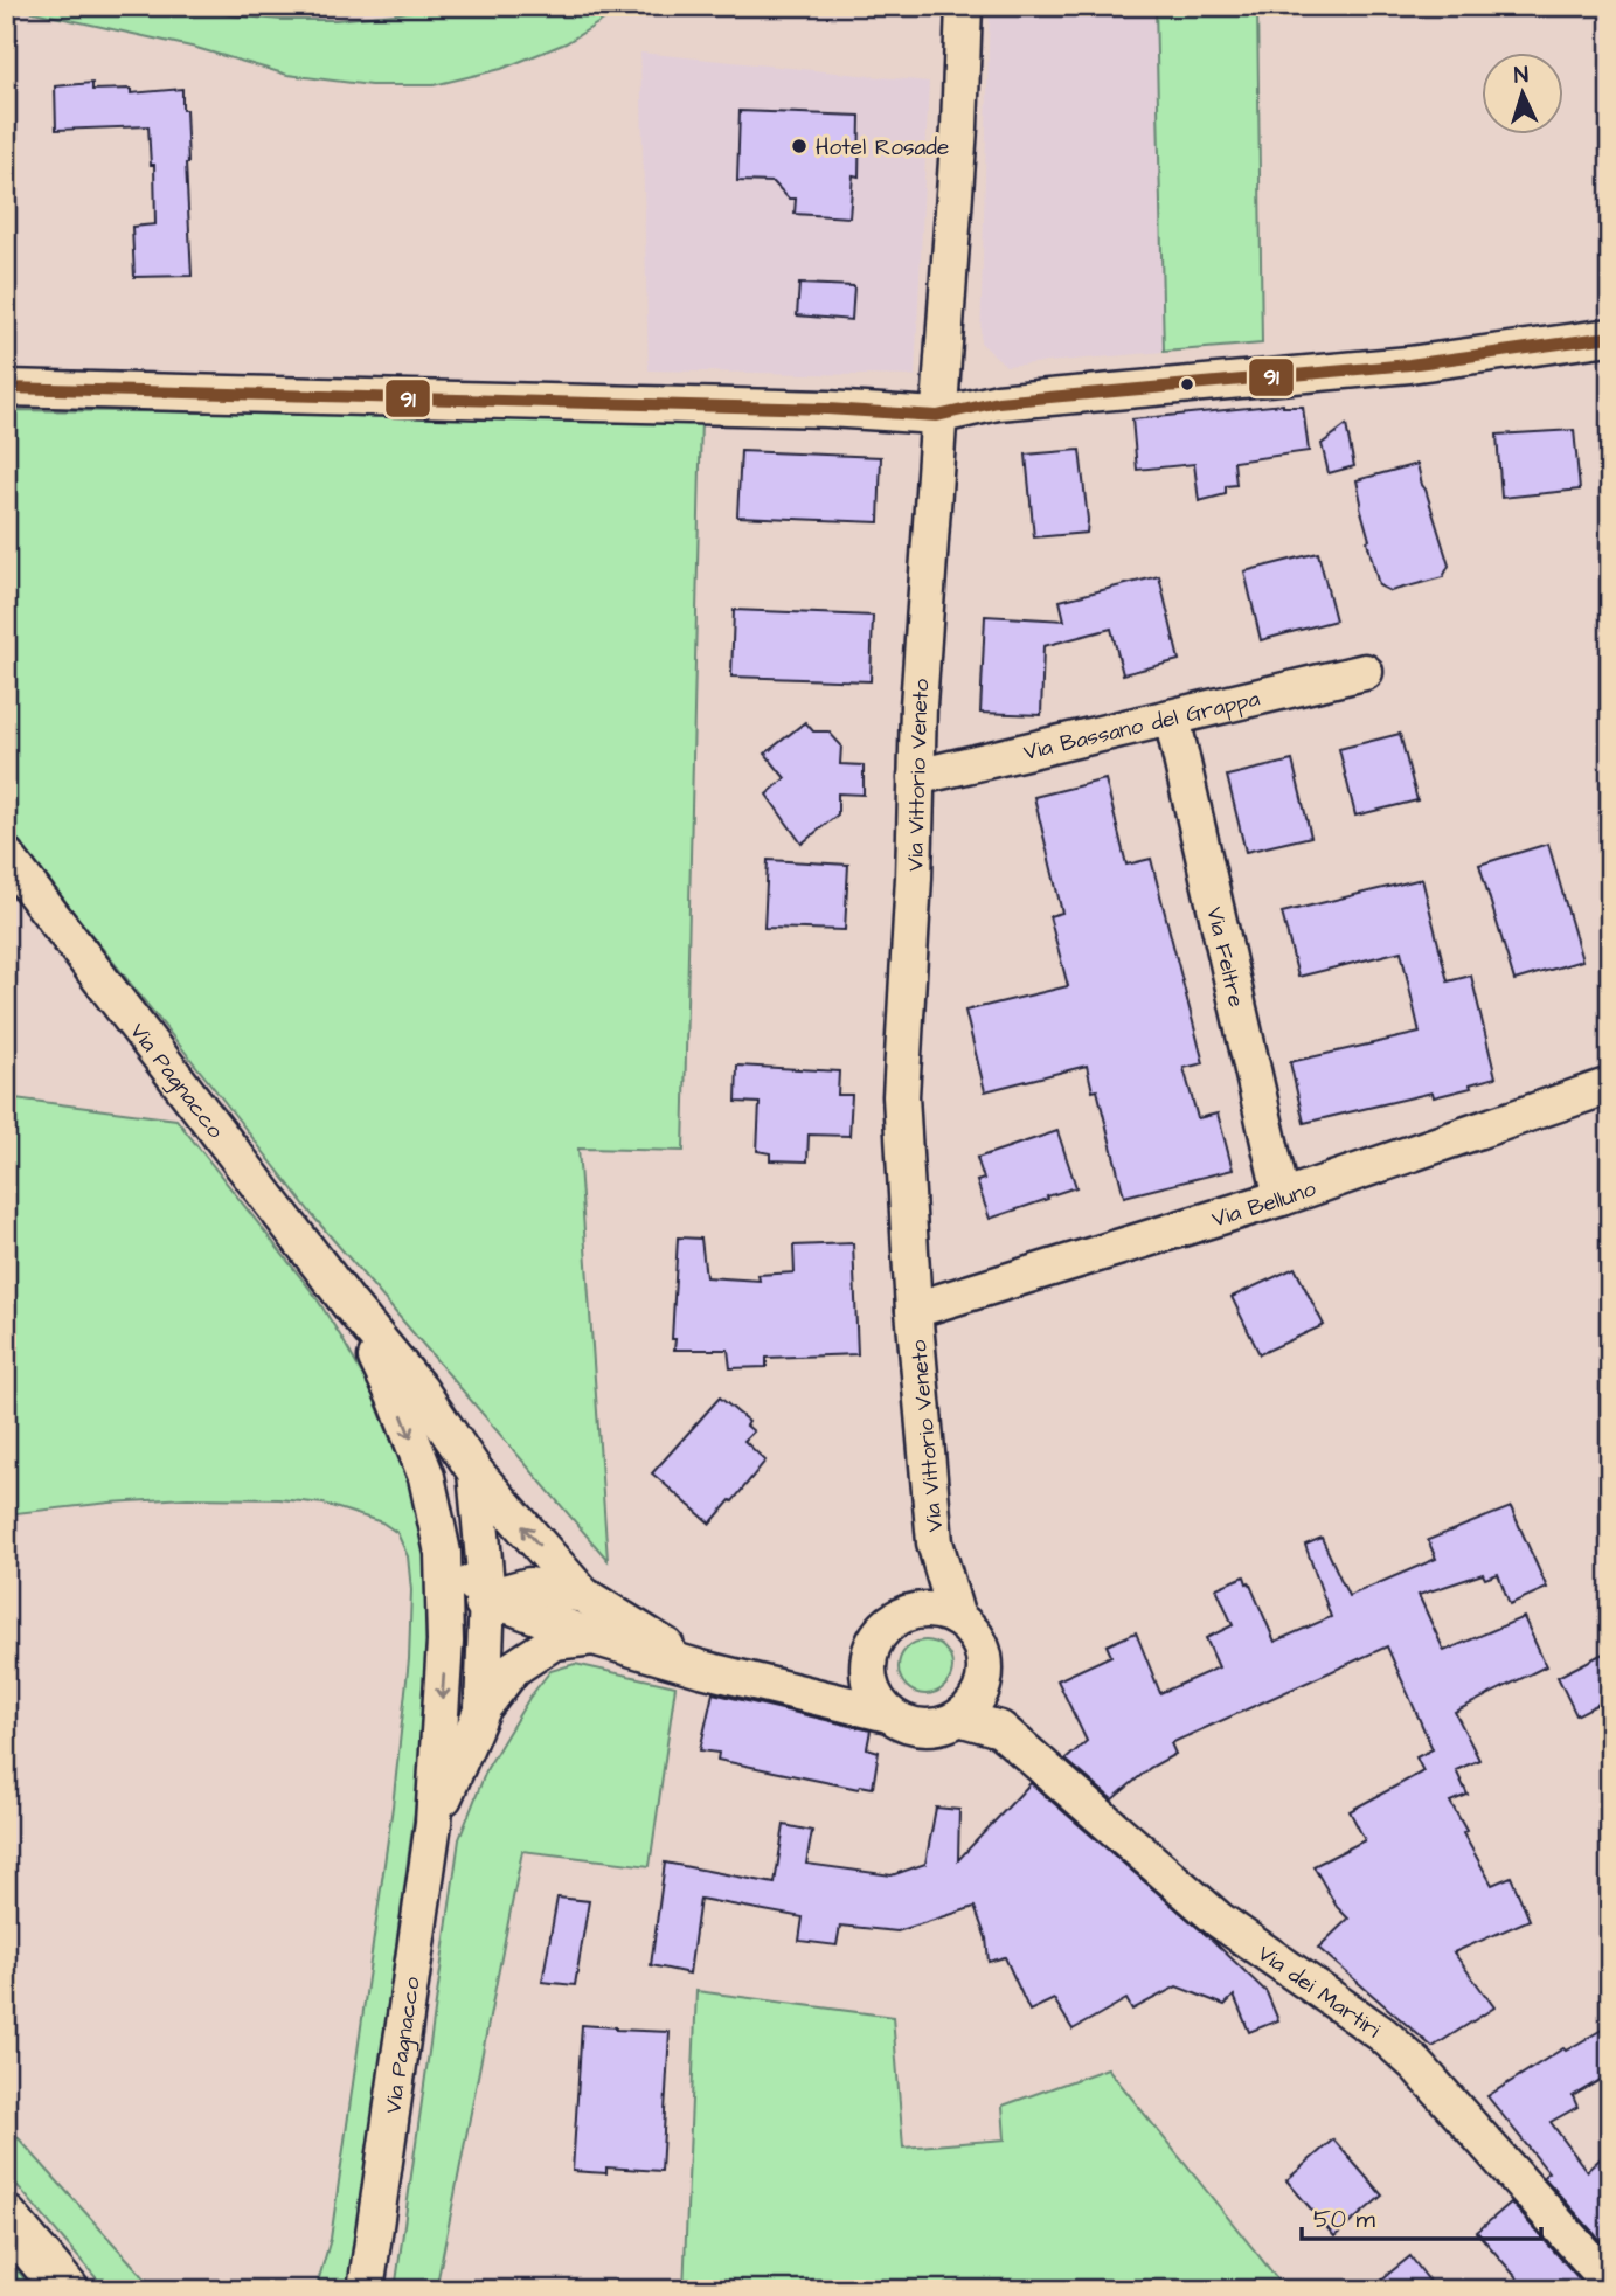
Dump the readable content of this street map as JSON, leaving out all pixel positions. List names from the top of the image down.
{
  "streets": {
    "street": [
      "Via Bassano del Grappa",
      "Via Vittorio Veneto",
      "Via Feltre",
      "Via Pagnacco",
      "Via Belluno",
      "Via dei Martiri"
    ]
  },
  "crossings": [
    ["Via Bassano del Grappa", "Via Vittorio Veneto"],
    ["Via Bassano del Grappa", "Via Feltre"],
    ["Via Vittorio Veneto", "Via Pagnacco"],
    ["Via Vittorio Veneto", "Via Belluno"],
    ["Via Vittorio Veneto", "Via dei Martiri"],
    ["Via Feltre", "Via Belluno"],
    ["Via Pagnacco", "Via dei Martiri"]
  ],
  "places": ["Hotel Rosade"],
  "lines": ["transit line 91"],
  "scale_bar": "50 m",
  "north": "top"
}
